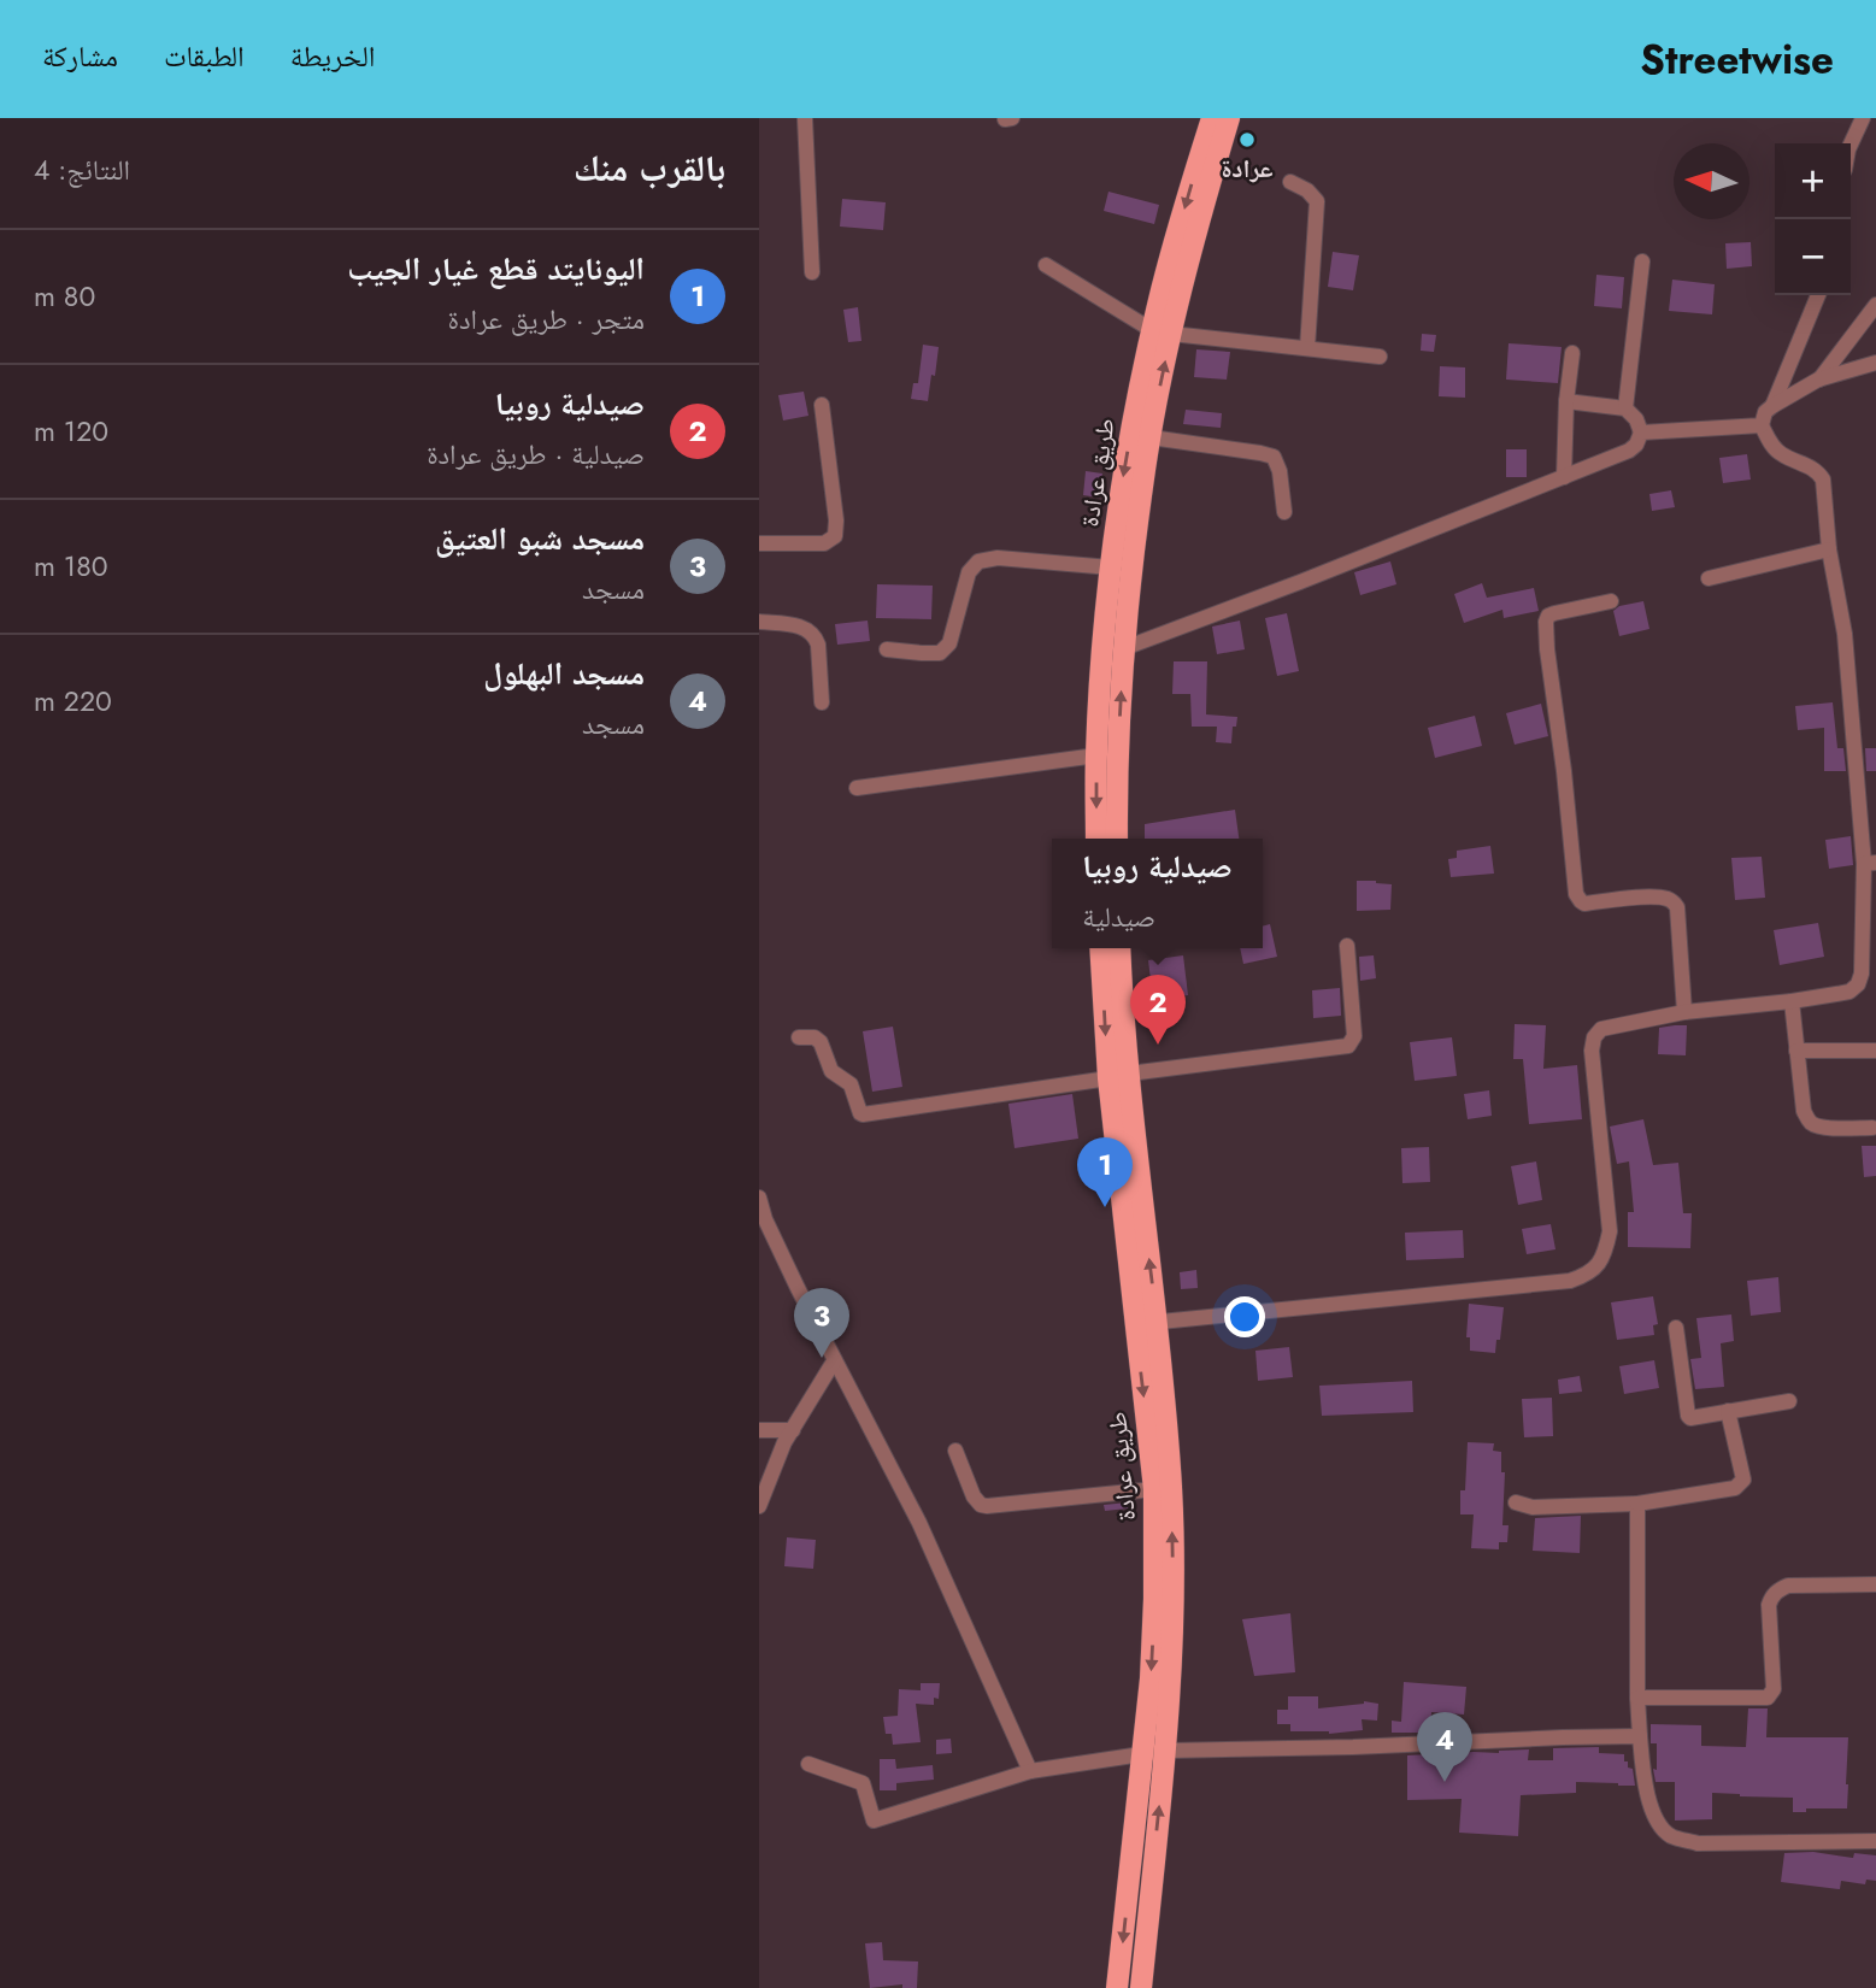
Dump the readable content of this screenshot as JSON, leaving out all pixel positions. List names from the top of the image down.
{
  "streets": {
    "main road": ["طريق عرادة"]
  },
  "places": ["عرادة"],
  "north": "left",
  "page": {
    "header": "Streetwise",
    "nav": ["الخريطة", "الطبقات", "مشاركة"],
    "heading": ["بالقرب منك", "النتائج: 4"],
    "map_buttons": ["+", "−"],
    "list": [
      {
        "mark": "1",
        "name": "اليونايتد قطع غيار الجيب",
        "note": "متجر · طريق عرادة",
        "value": "80 m"
      },
      {
        "mark": "2",
        "name": "صيدلية روبيا",
        "note": "صيدلية · طريق عرادة",
        "value": "120 m"
      },
      {
        "mark": "3",
        "name": "مسجد شبو العتيق",
        "note": "مسجد",
        "value": "180 m"
      },
      {
        "mark": "4",
        "name": "مسجد البهلول",
        "note": "مسجد",
        "value": "220 m"
      }
    ],
    "popup": ["صيدلية روبيا", "صيدلية"],
    "pins": [
      "2",
      "1",
      "3",
      "4"
    ]
  }
}
